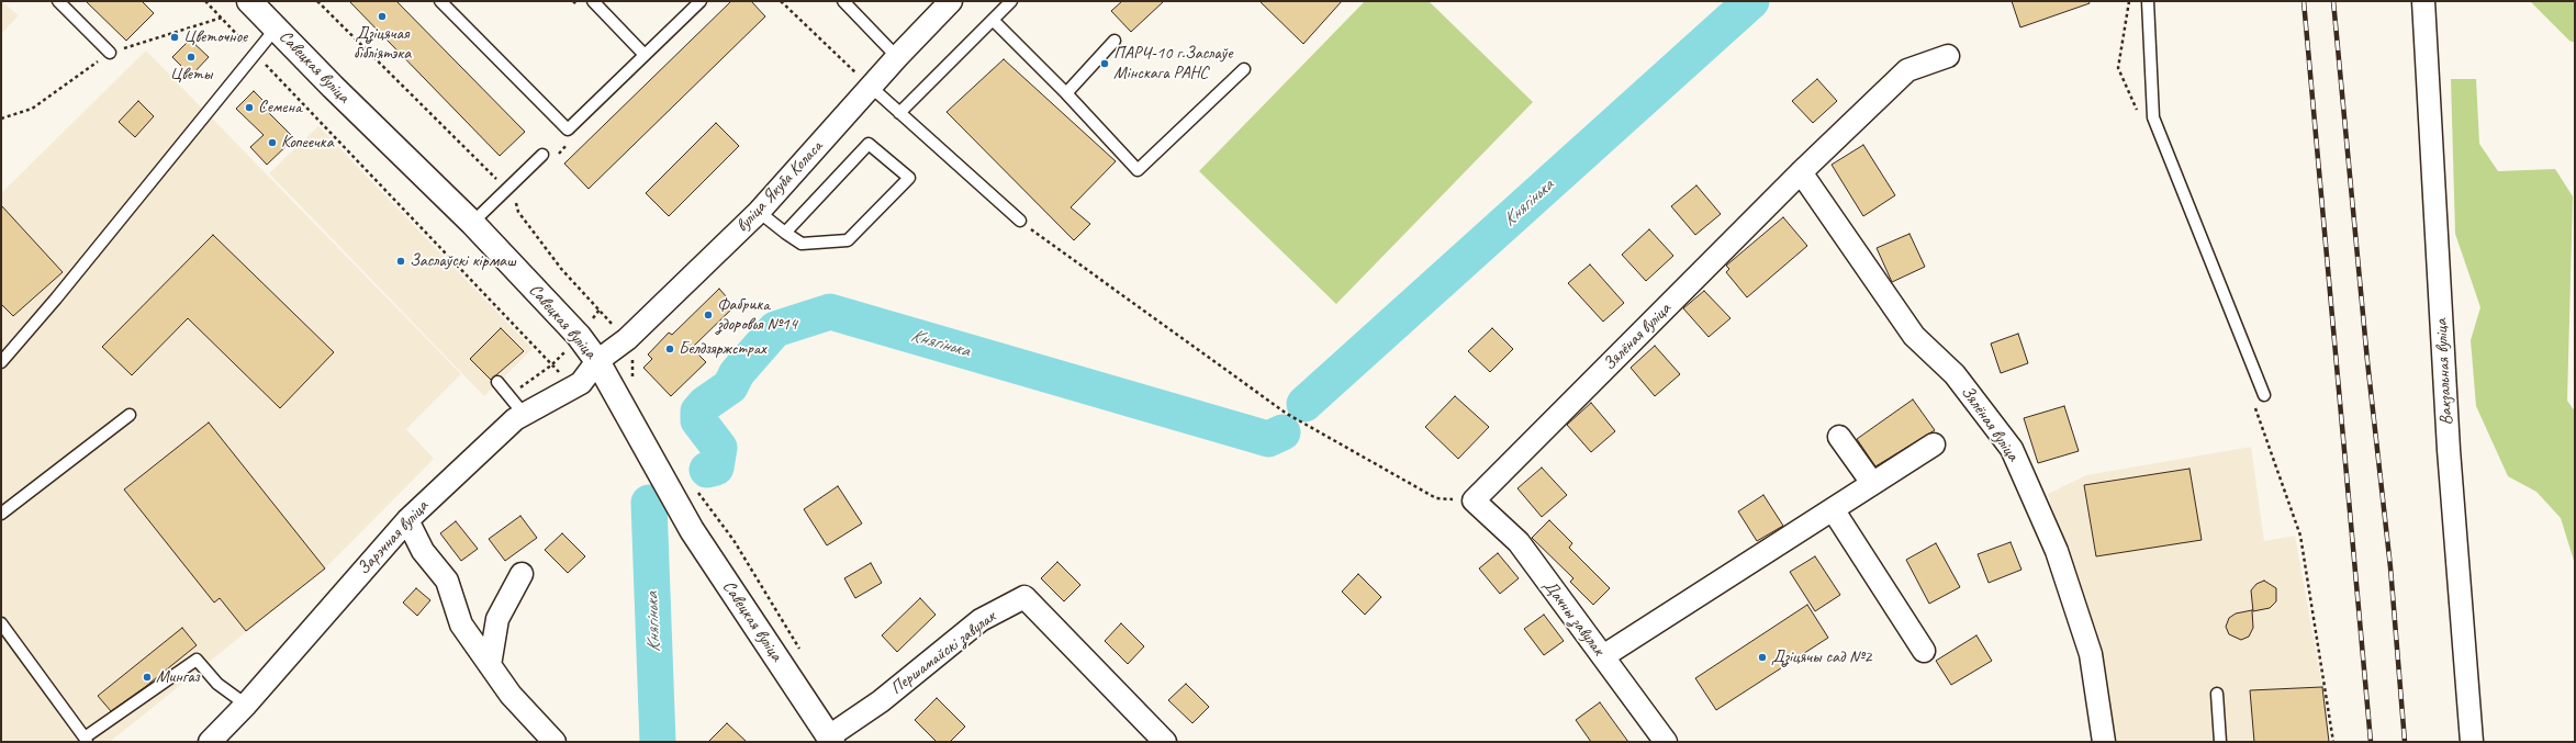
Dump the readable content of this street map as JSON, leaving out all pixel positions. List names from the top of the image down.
{
  "streets": {
    "main road": ["Савецкая вуліца"],
    "street": [
      "вуліца Якуба Коласа",
      "Зялёная вуліца",
      "Вакзальная вуліца",
      "Зарэчная вуліца",
      "Дачны завулак",
      "Першамайскі завулак"
    ]
  },
  "crossings": [
    ["Савецкая вуліца", "вуліца Якуба Коласа"],
    ["Савецкая вуліца", "Зарэчная вуліца"],
    ["Савецкая вуліца", "Першамайскі завулак"],
    ["вуліца Якуба Коласа", "Зарэчная вуліца"],
    ["Зялёная вуліца", "Дачны завулак"]
  ],
  "water": ["Княгінька"],
  "places": [
    "Дзіцячая бібліятэка",
    "Цветочное",
    "Цветы",
    "ПАРЧ-10 г.Заслаўе Мінскага РАНС",
    "Семена",
    "Копеечка",
    "Заслаўскі кірмаш",
    "Фабрика здоровья №14",
    "Белдзяржстрах",
    "Дзіцячы сад №2",
    "Мингаз"
  ]
}
